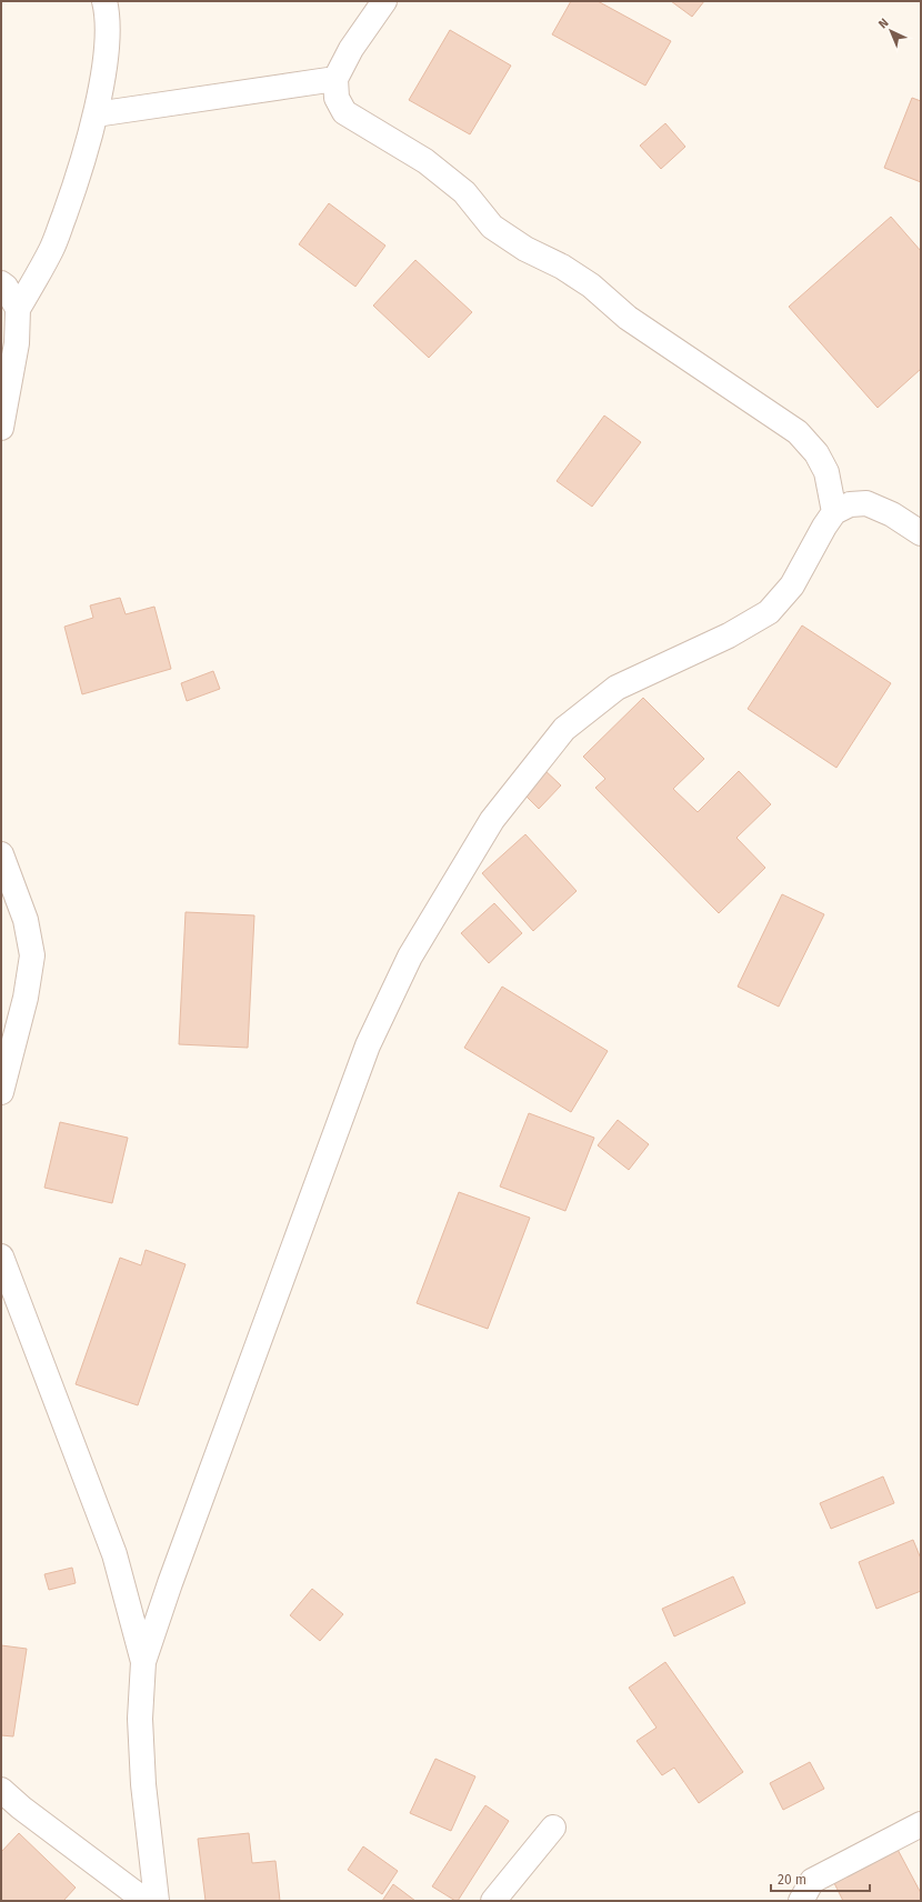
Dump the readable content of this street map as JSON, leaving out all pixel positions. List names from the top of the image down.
{
  "scale_bar": "20 m",
  "north": "top left"
}
